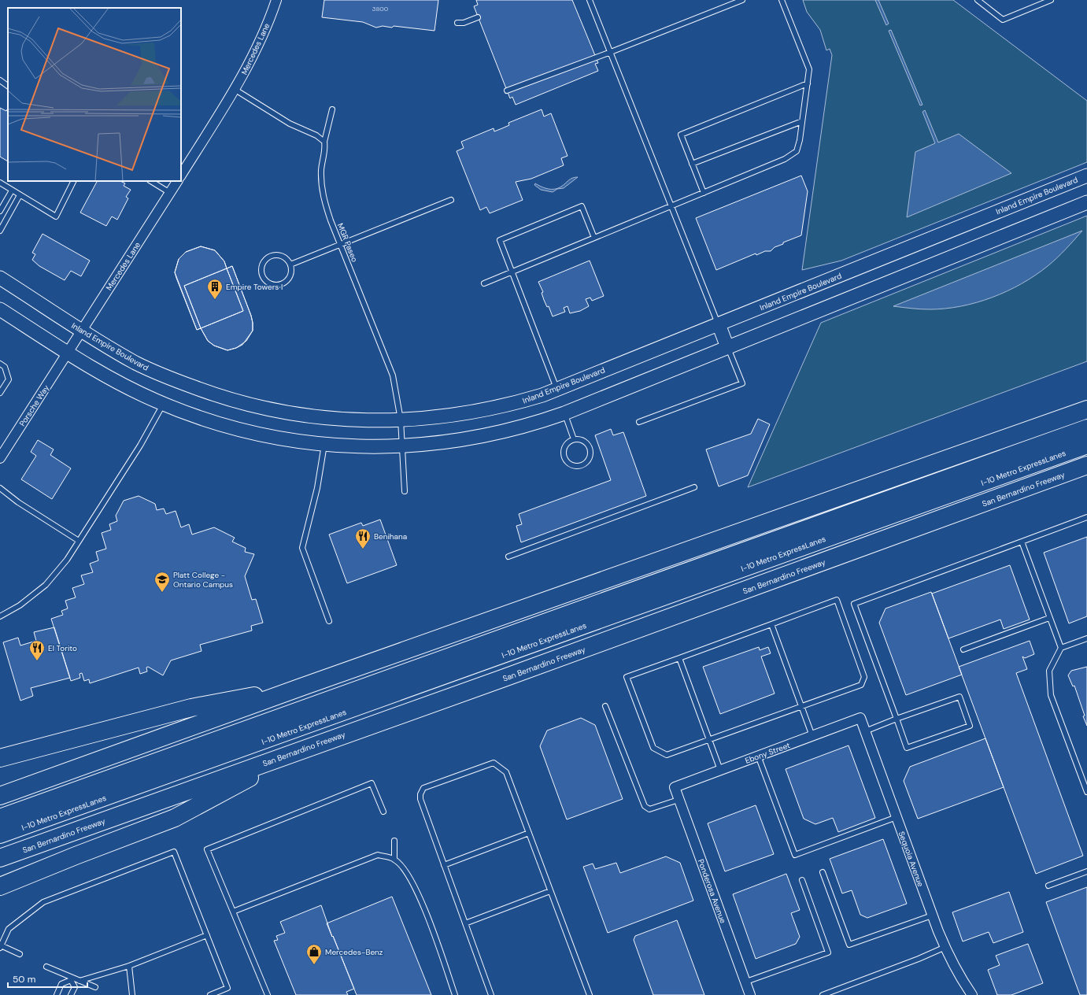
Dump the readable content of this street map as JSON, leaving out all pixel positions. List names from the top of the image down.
{
  "streets": {
    "highway": ["I-10 Metro ExpressLanes", "San Bernardino Freeway"],
    "main road": ["Inland Empire Boulevard"],
    "street": [
      "Mercedes Lane",
      "Porsche Way",
      "Ebony Street",
      "Sequoia Avenue",
      "Ponderosa Avenue"
    ],
    "lane": ["MGR Paseo"]
  },
  "crossings": [
    ["Mercedes Lane", "Inland Empire Boulevard"],
    ["Mercedes Lane", "Porsche Way"],
    ["Inland Empire Boulevard", "MGR Paseo"],
    ["Ebony Street", "Sequoia Avenue"],
    ["Ebony Street", "Ponderosa Avenue"]
  ],
  "places": {
    "building": ["Empire Towers I"],
    "restaurant": ["Benihana", "El Torito"],
    "school or university": ["Platt College - Ontario Campus"],
    "shop": ["Mercedes-Benz"]
  },
  "house_numbers": ["3800"],
  "scale_bar": "50 m"
}
